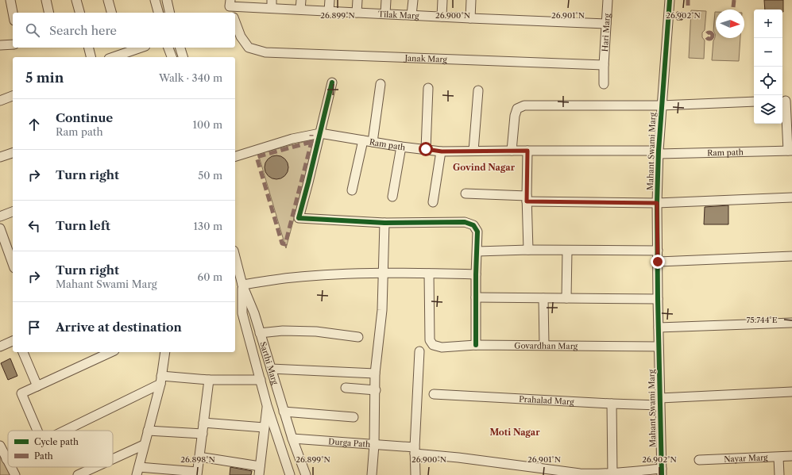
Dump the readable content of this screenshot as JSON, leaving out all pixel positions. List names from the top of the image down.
{
  "streets": {
    "street": [
      "Tilak Marg",
      "Hari Marg",
      "Janak Marg",
      "Ram path",
      "Mahant Swami Marg",
      "Govardhan Marg",
      "Sarthi Marg",
      "Prahalad Marg",
      "Durga Path",
      "Nayar Marg"
    ]
  },
  "crossings": [
    ["Tilak Marg", "Hari Marg"],
    ["Hari Marg", "Janak Marg"],
    ["Ram path", "Mahant Swami Marg"],
    ["Mahant Swami Marg", "Govardhan Marg"],
    ["Mahant Swami Marg", "Prahalad Marg"],
    ["Mahant Swami Marg", "Durga Path"],
    ["Sarthi Marg", "Durga Path"]
  ],
  "districts": ["Govind Nagar", "Moti Nagar"],
  "legend": ["Cycle path", "Path"],
  "north": "right",
  "page": {
    "map_buttons": ["+", "−"],
    "search": "Search here",
    "heading": ["5 min", "Walk · 340 m"],
    "list": [
      ["Continue", "Ram path", "100 m"],
      ["Turn right", "50 m"],
      ["Turn left", "130 m"],
      ["Turn right", "Mahant Swami Marg", "60 m"],
      "Arrive at destination"
    ]
  },
  "coordinates": [
    "26.899°N",
    "26.900°N",
    "26.901°N",
    "26.902°N",
    "75.744°E",
    "26.898°N"
  ]
}
